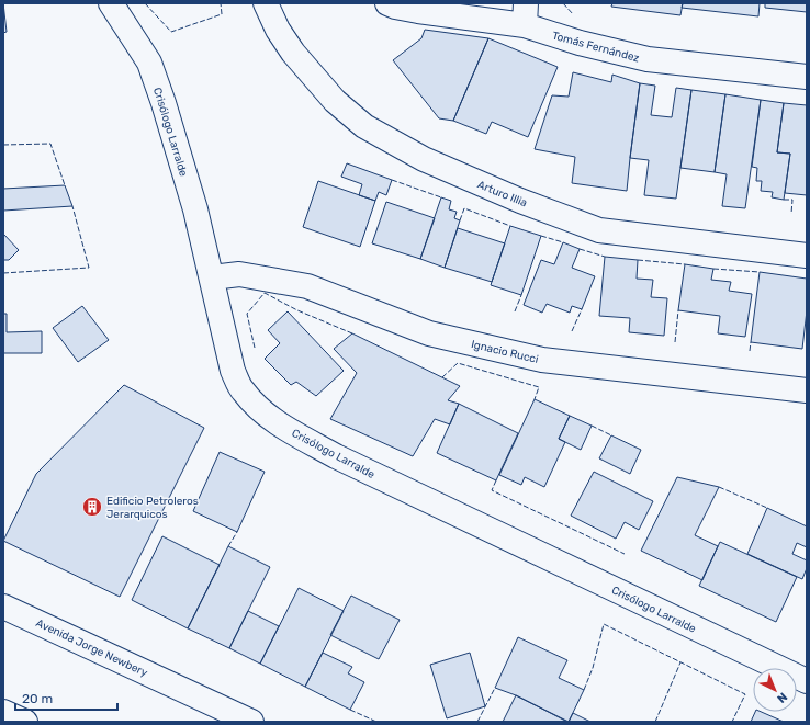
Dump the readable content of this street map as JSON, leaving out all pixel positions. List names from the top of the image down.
{
  "streets": {
    "main road": [
      "Tomás Fernández",
      "Crisólogo Larralde",
      "Arturo Illia",
      "Ignacio Rucci",
      "Avenida Jorge Newbery"
    ]
  },
  "crossings": [
    ["Crisólogo Larralde", "Ignacio Rucci"]
  ],
  "places": {
    "building": ["Edificio Petroleros Jerarquicos"]
  },
  "scale_bar": "20 m",
  "north": "bottom right"
}
